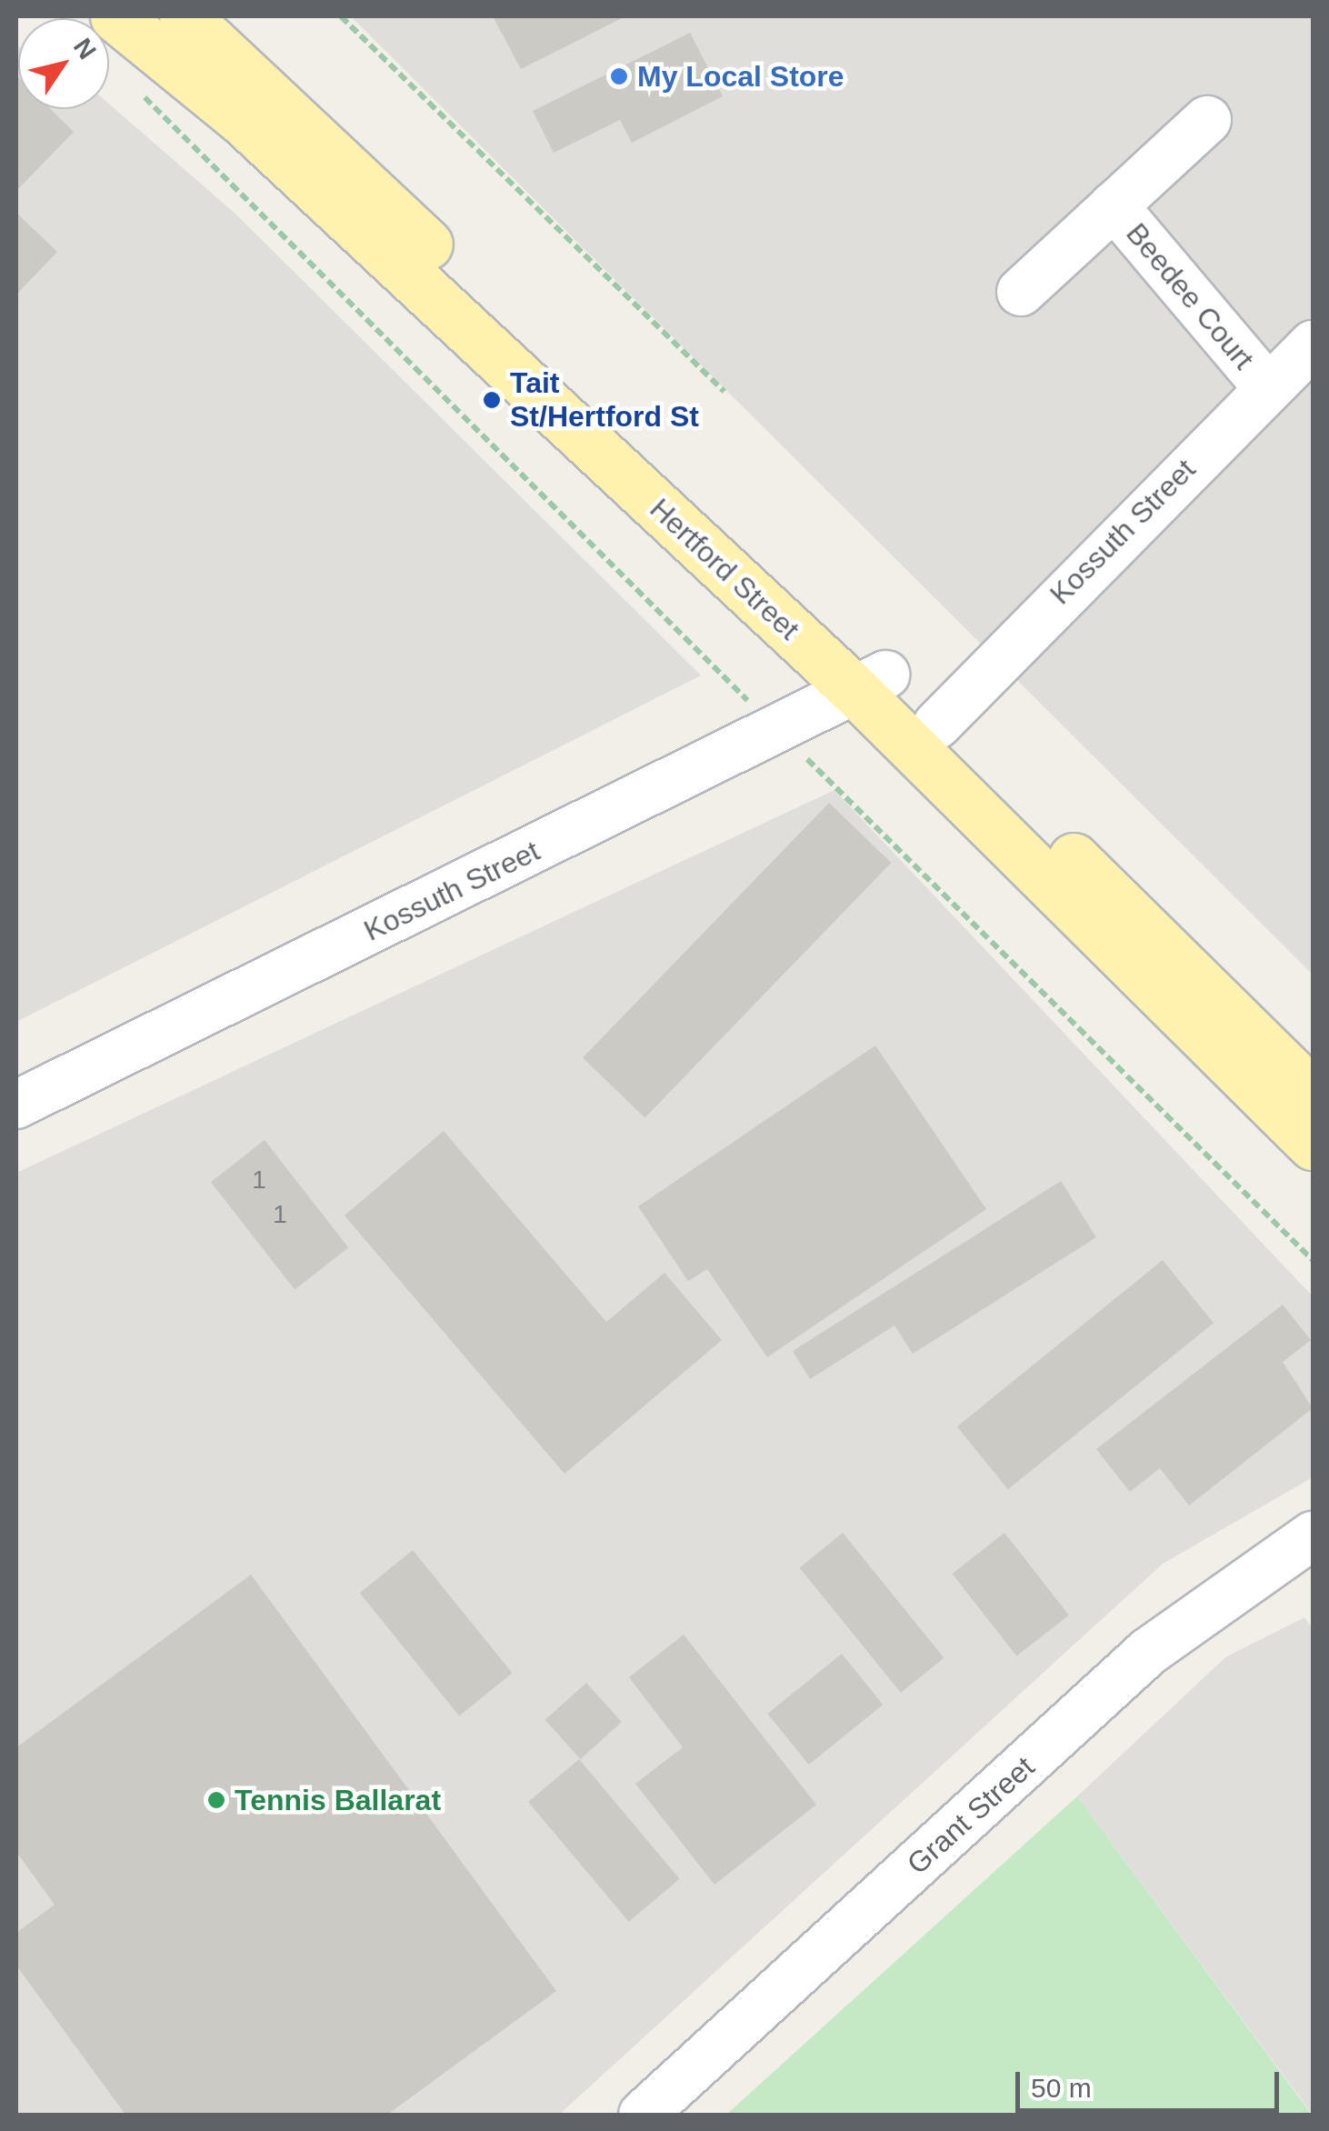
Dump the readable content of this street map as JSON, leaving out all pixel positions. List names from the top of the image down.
{
  "streets": {
    "main road": ["Hertford Street"],
    "street": ["Beedee Court", "Kossuth Street", "Grant Street"]
  },
  "crossings": [
    ["Beedee Court", "Kossuth Street"],
    ["Kossuth Street", "Hertford Street"]
  ],
  "places": ["My Local Store", "Tait St/Hertford St", "Tennis Ballarat"],
  "house_numbers": ["1", "1"],
  "scale_bar": "50 m",
  "north": "top right"
}
